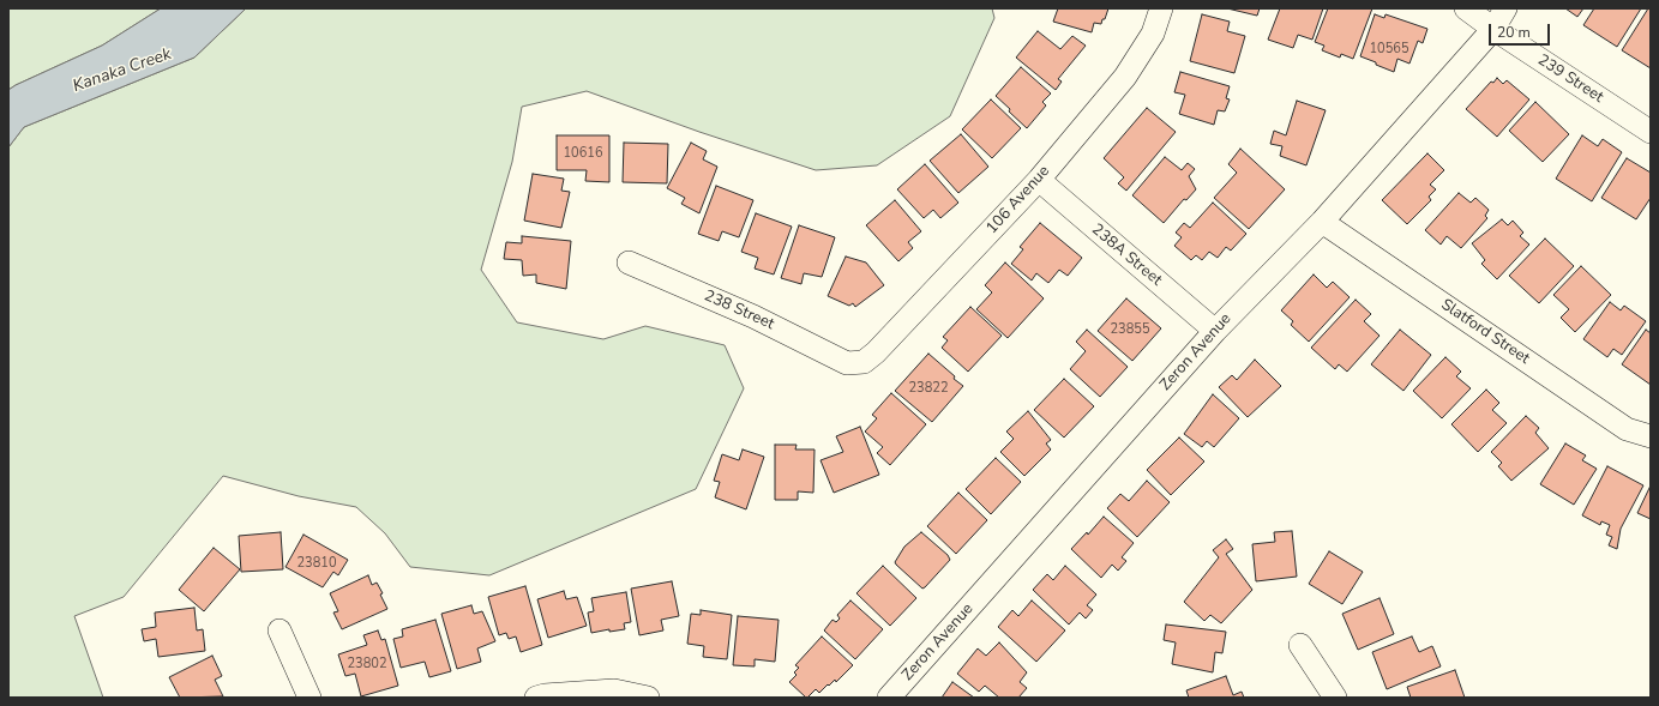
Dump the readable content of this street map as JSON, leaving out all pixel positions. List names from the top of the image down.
{
  "streets": {
    "street": [
      "239 Street",
      "106 Avenue",
      "238A Street",
      "238 Street",
      "Slatford Street",
      "Zeron Avenue"
    ]
  },
  "crossings": [
    ["239 Street", "Zeron Avenue"],
    ["106 Avenue", "238A Street"],
    ["106 Avenue", "238 Street"],
    ["238A Street", "Zeron Avenue"],
    ["Slatford Street", "Zeron Avenue"]
  ],
  "water": ["Kanaka Creek"],
  "house_numbers": [
    "10565",
    "10616",
    "23855",
    "23822",
    "23810",
    "23802"
  ],
  "scale_bar": "20 m"
}
